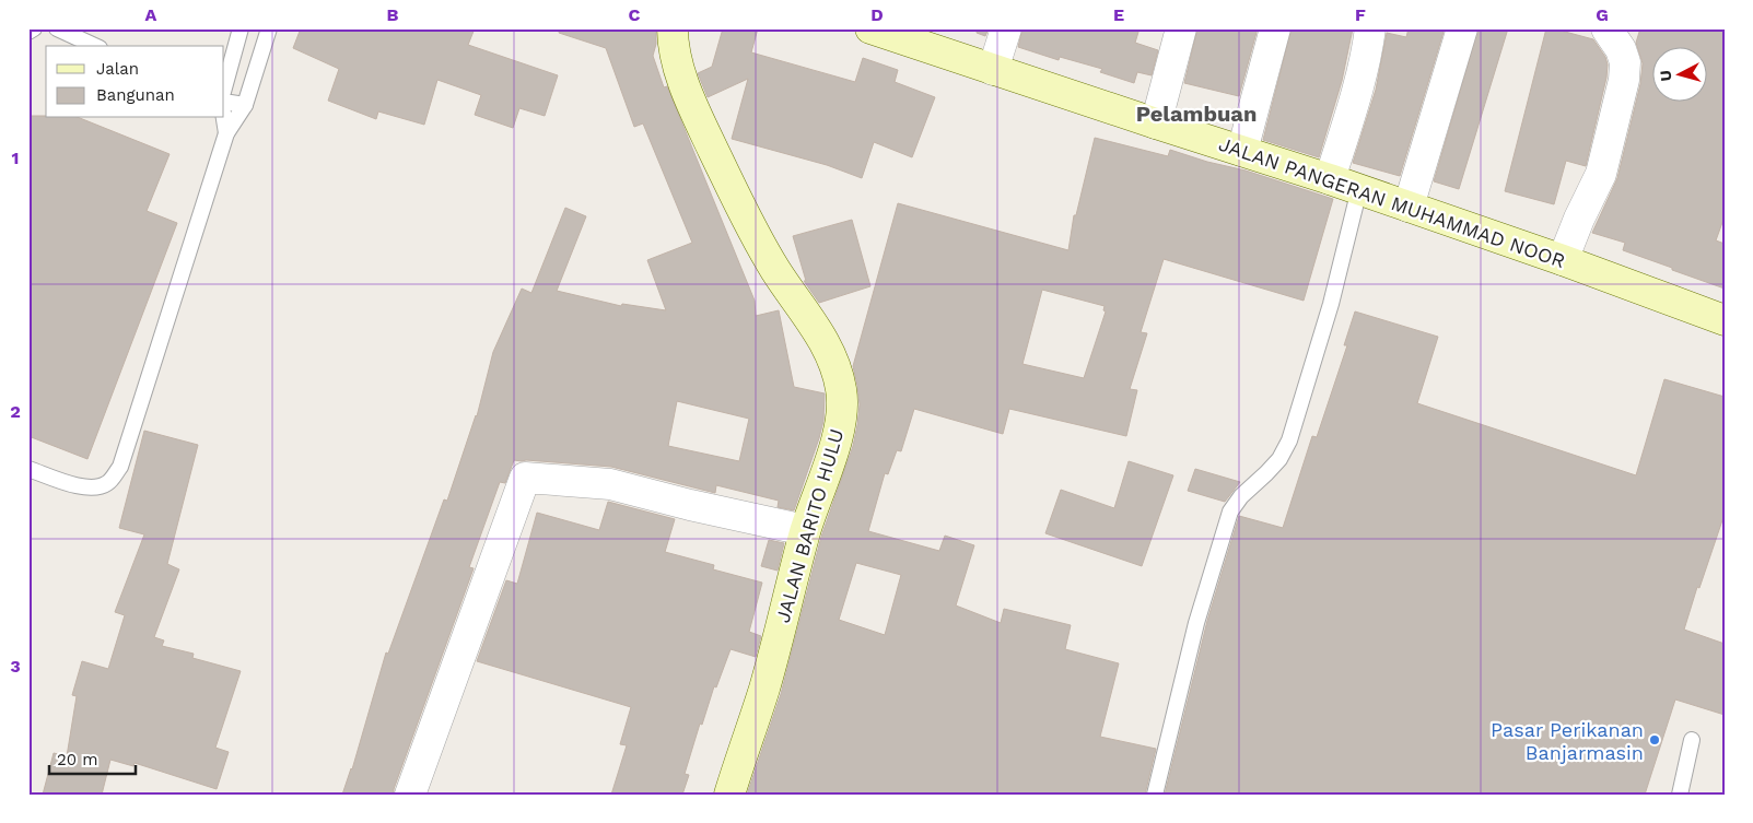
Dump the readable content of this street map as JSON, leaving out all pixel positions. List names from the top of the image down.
{
  "streets": {
    "main road": ["JALAN PANGERAN MUHAMMAD NOOR", "JALAN BARITO HULU"]
  },
  "districts": ["Pelambuan"],
  "places": ["Pasar Perikanan Banjarmasin"],
  "legend": ["Jalan", "Bangunan"],
  "scale_bar": "20 m",
  "north": "left",
  "grid": {
    "columns": [
      "A",
      "B",
      "C",
      "D",
      "E",
      "F",
      "G"
    ],
    "rows": ["1", "2", "3"]
  }
}
